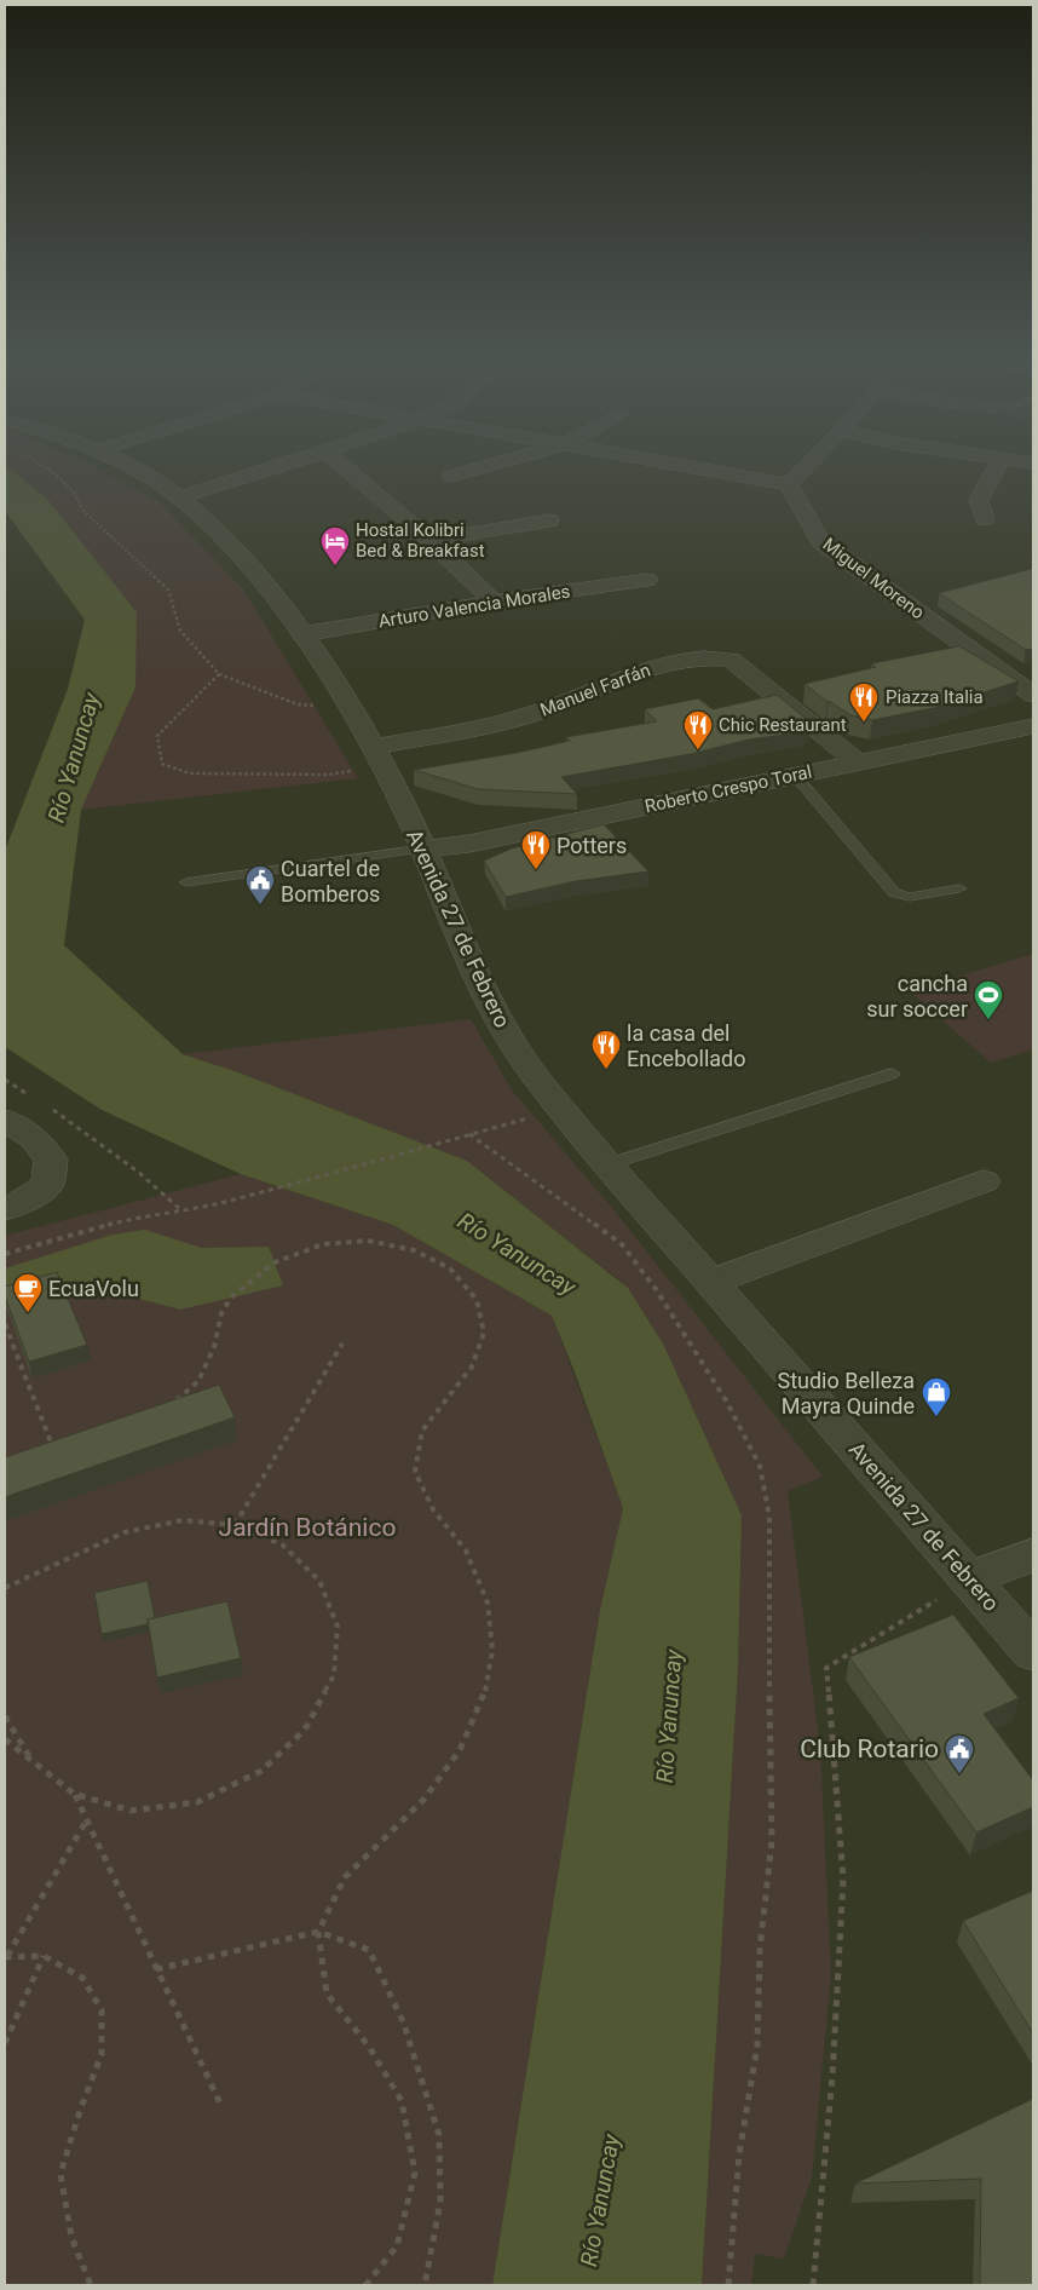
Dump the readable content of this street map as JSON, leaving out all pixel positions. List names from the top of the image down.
{
  "streets": {
    "street": [
      "Miguel Moreno",
      "Arturo Valencia Morales",
      "Manuel Farfán",
      "Roberto Crespo Toral",
      "Avenida 27 de Febrero"
    ]
  },
  "crossings": [
    ["Arturo Valencia Morales", "Avenida 27 de Febrero"],
    ["Manuel Farfán", "Roberto Crespo Toral"],
    ["Manuel Farfán", "Avenida 27 de Febrero"],
    ["Roberto Crespo Toral", "Avenida 27 de Febrero"]
  ],
  "water": ["Río Yanuncay"],
  "parks": ["Jardín Botánico"],
  "places": {
    "hotel": ["Hostal Kolibri Bed & Breakfast"],
    "restaurant": [
      "Piazza Italia",
      "Chic Restaurant",
      "Potters",
      "la casa del Encebollado"
    ],
    "public building": ["Cuartel de Bomberos", "Club Rotario"],
    "sports": ["cancha sur soccer"],
    "cafe": ["EcuaVolu"],
    "shop": ["Studio Belleza Mayra Quinde"]
  }
}
